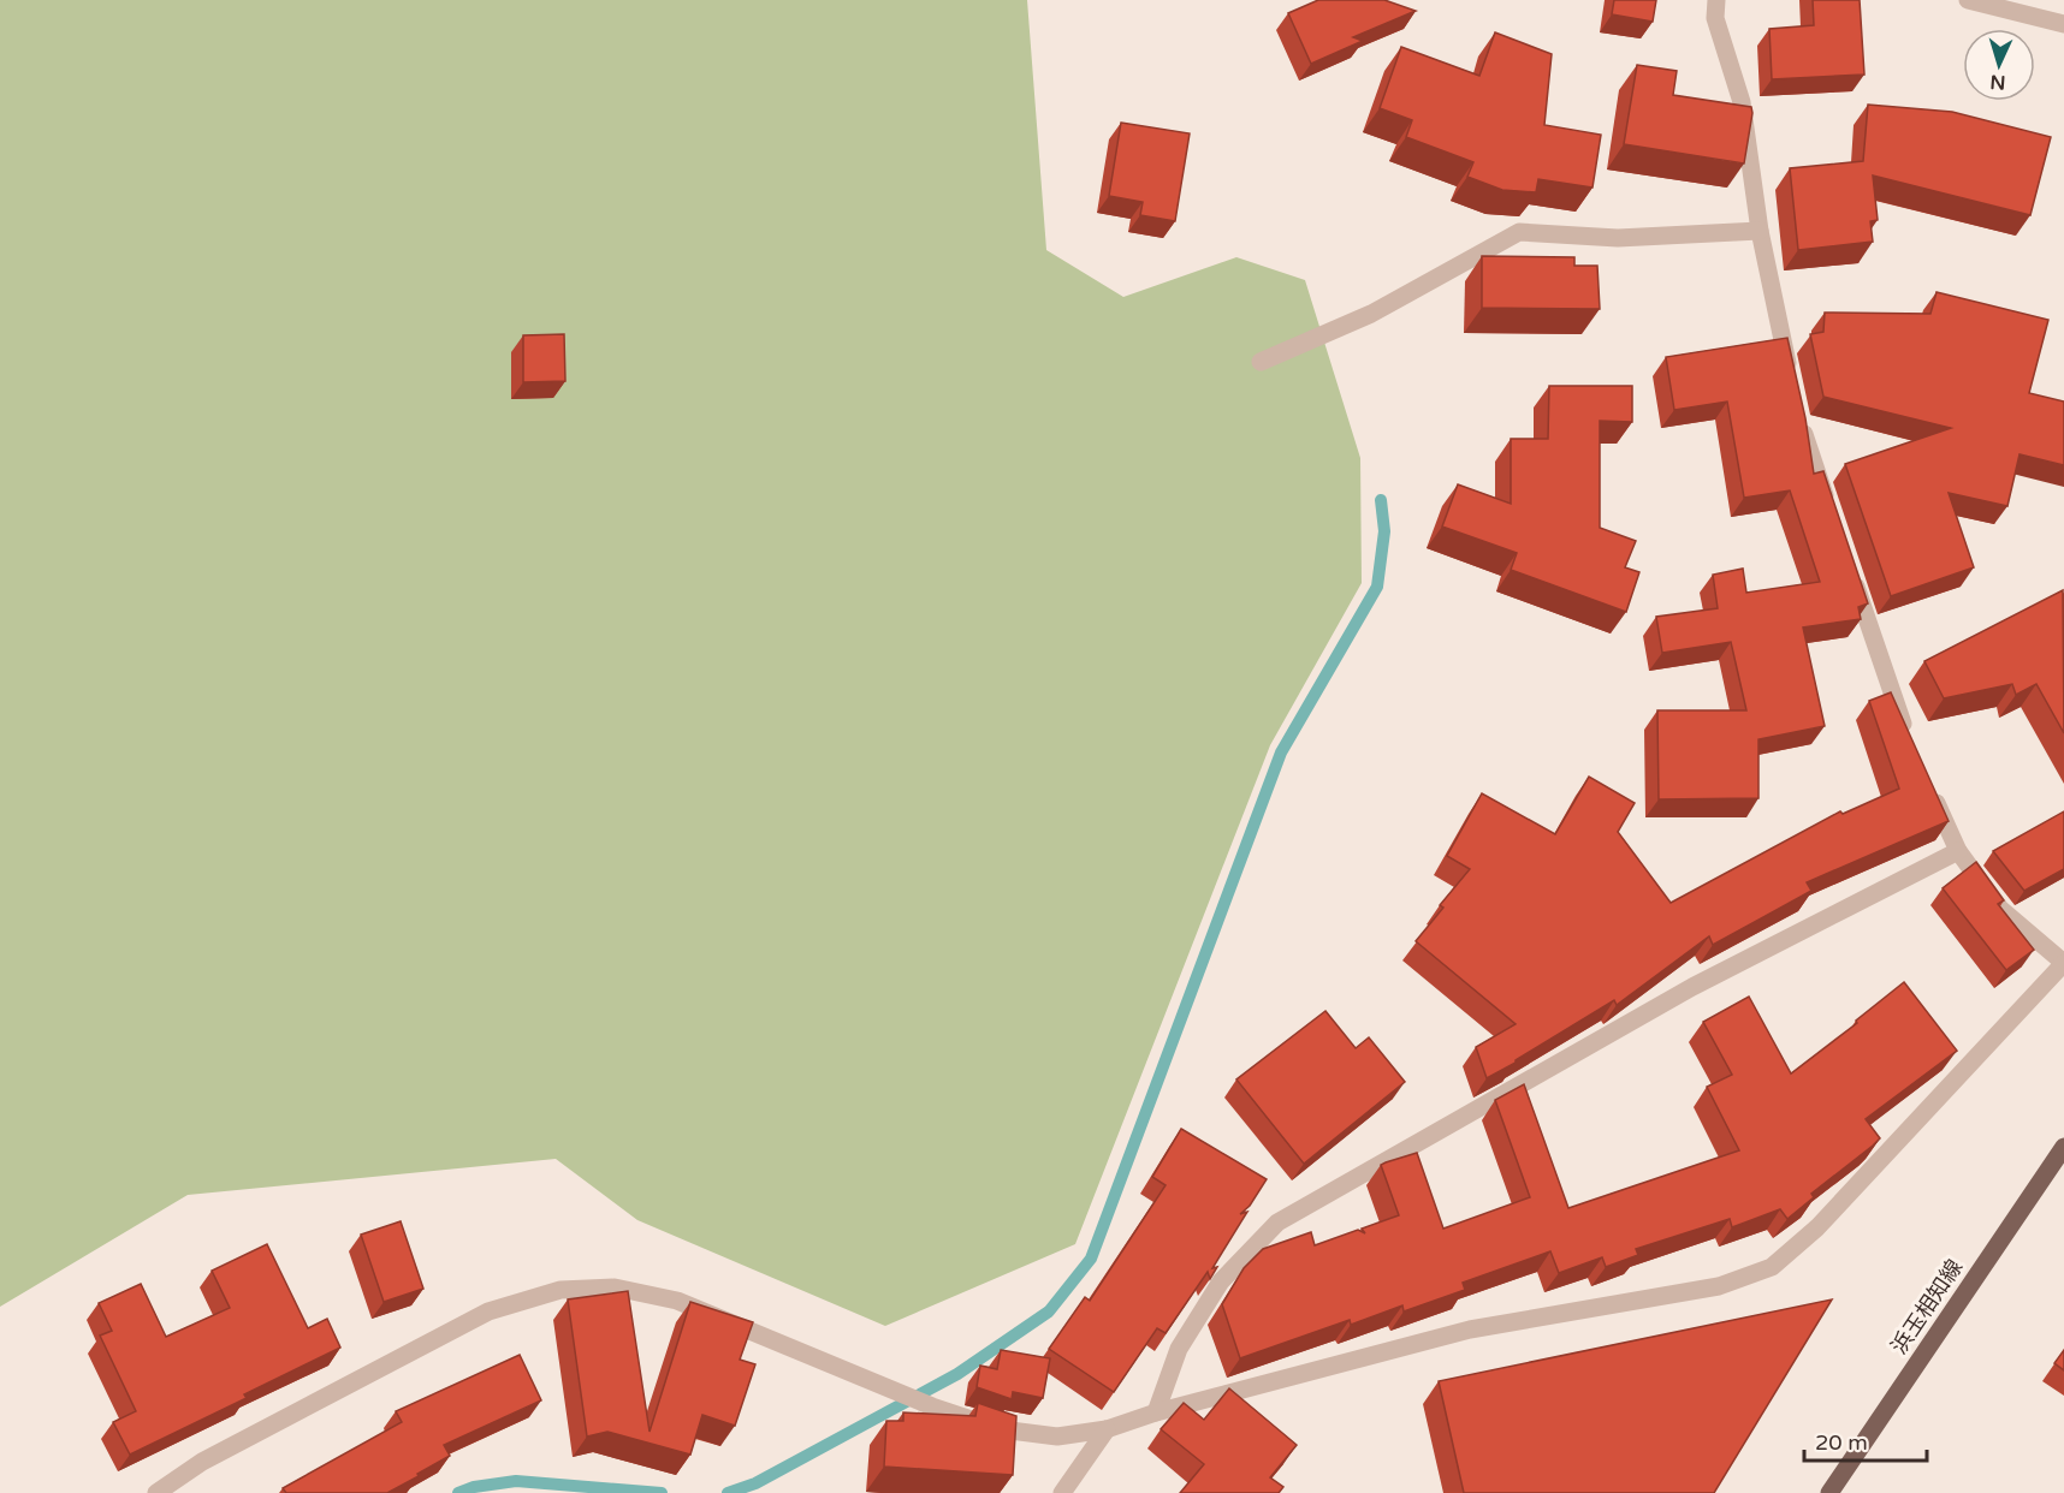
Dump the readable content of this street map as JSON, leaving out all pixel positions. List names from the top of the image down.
{
  "streets": {
    "main road": ["浜玉相知線"]
  },
  "scale_bar": "20 m",
  "north": "bottom"
}
